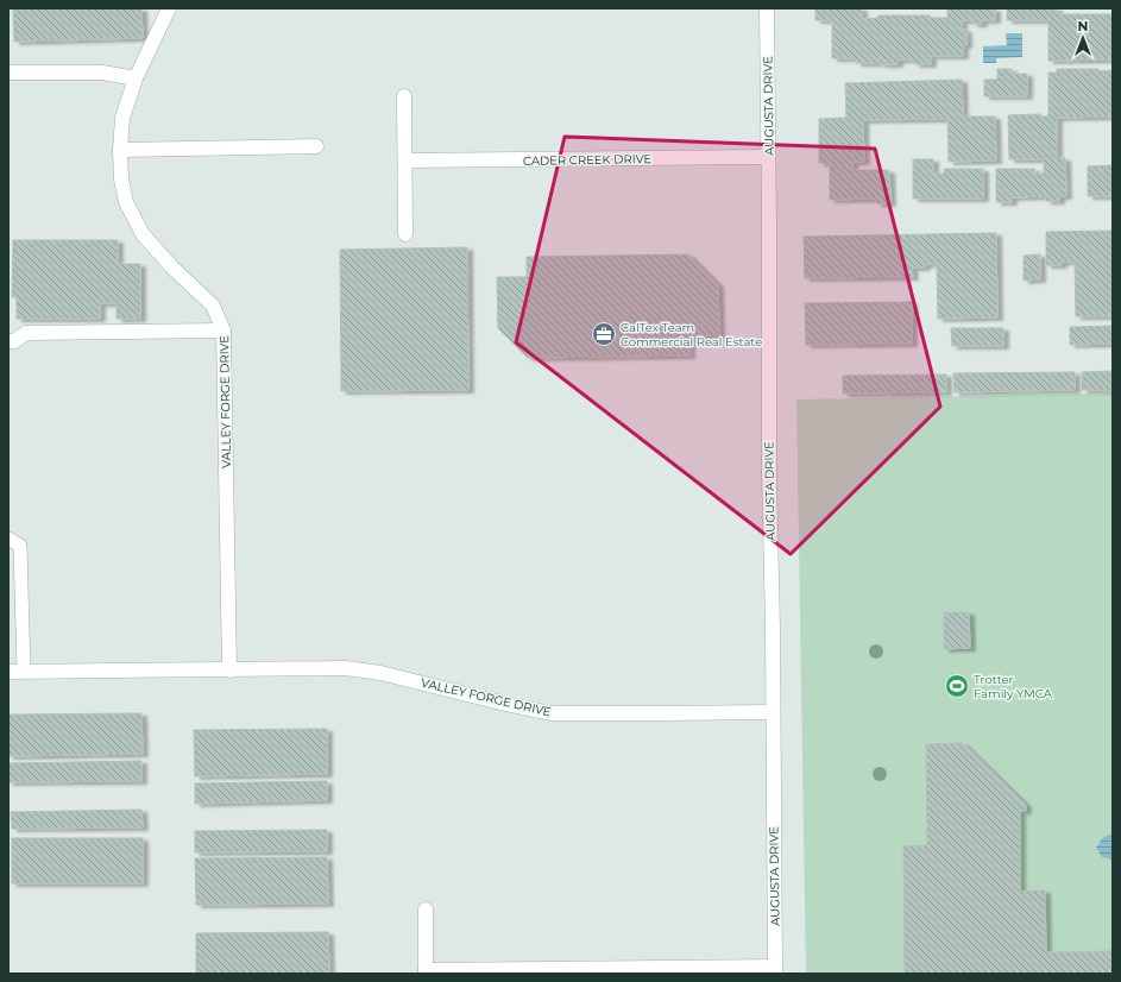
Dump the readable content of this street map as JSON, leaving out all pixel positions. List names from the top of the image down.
{
  "streets": {
    "street": ["AUGUSTA DRIVE", "CADER CREEK DRIVE", "VALLEY FORGE DRIVE"]
  },
  "crossings": [
    ["AUGUSTA DRIVE", "CADER CREEK DRIVE"],
    ["AUGUSTA DRIVE", "VALLEY FORGE DRIVE"]
  ],
  "places": {
    "office": ["CalTex Team Commercial Real Estate"],
    "sports": ["Trotter Family YMCA"]
  },
  "north": "top"
}
